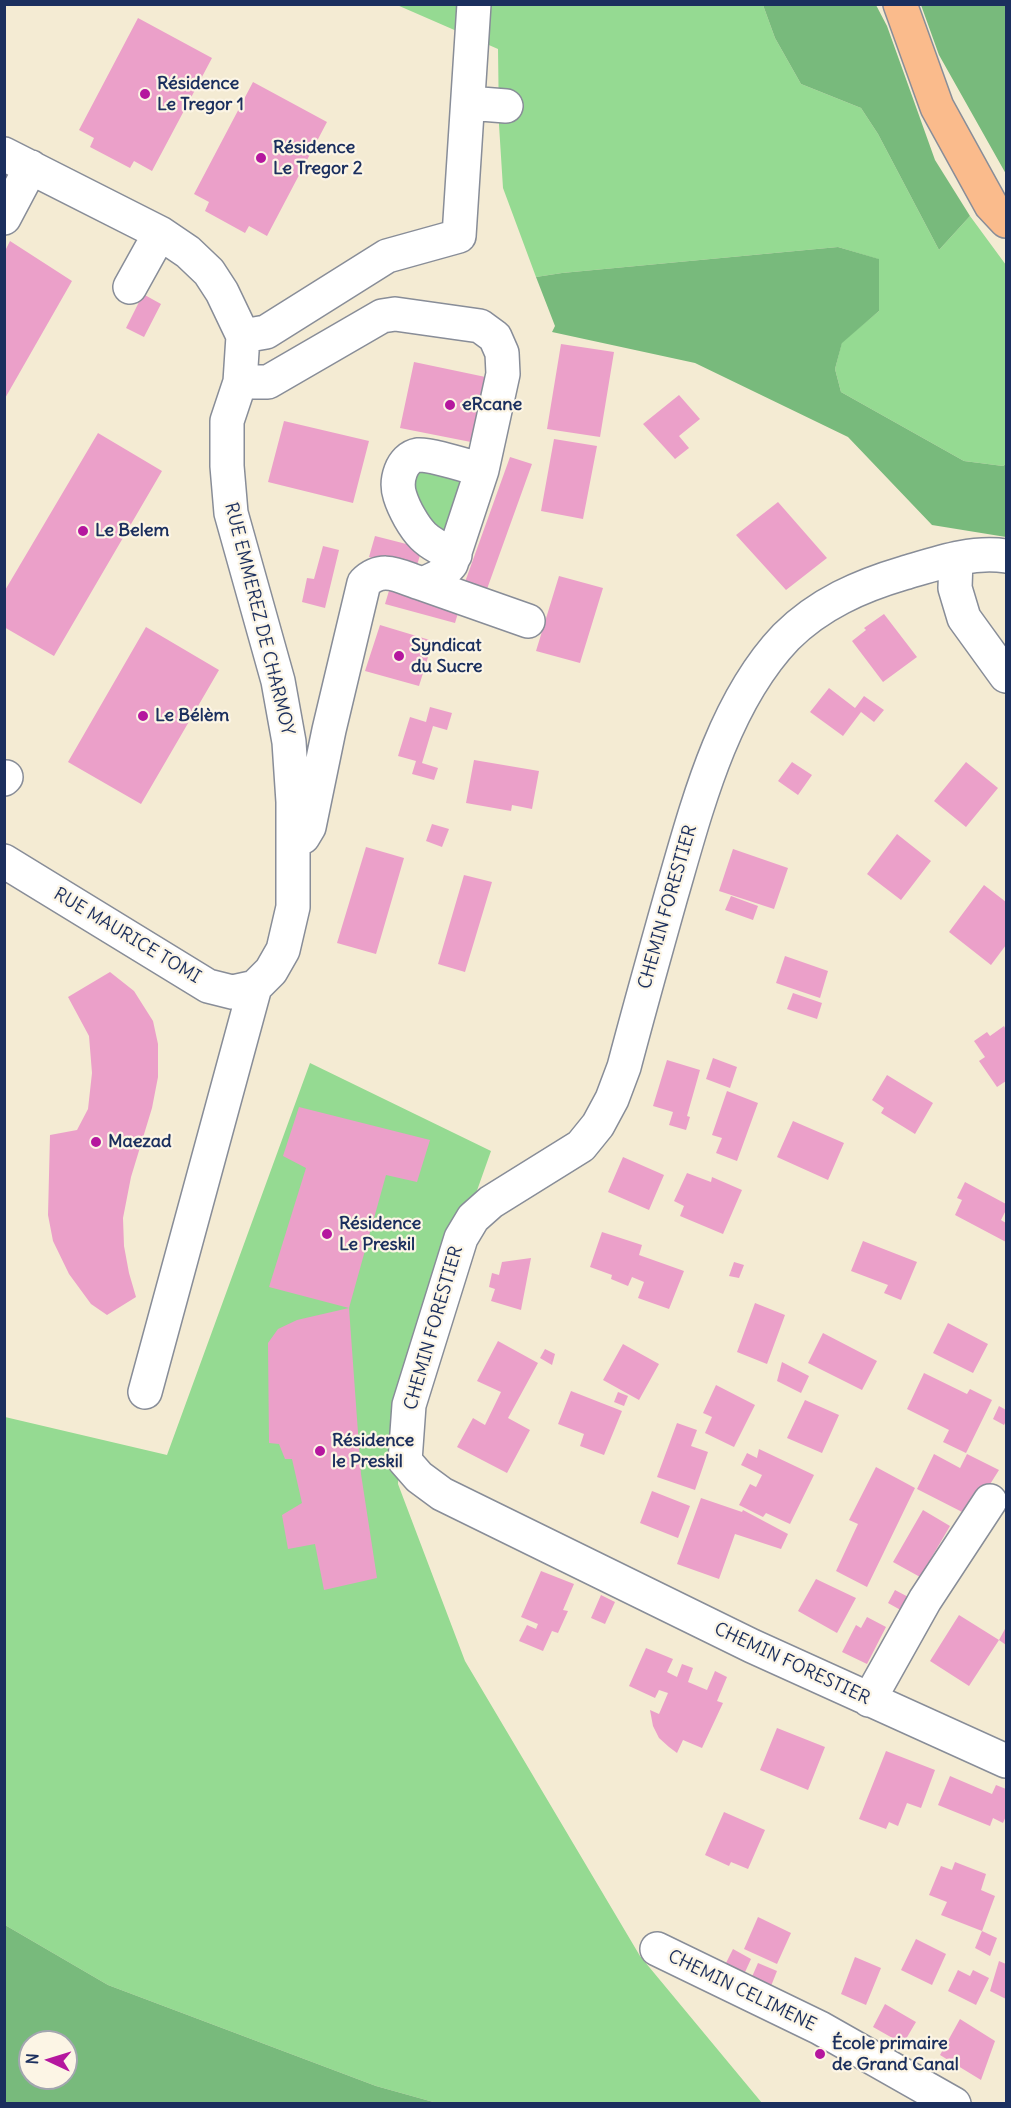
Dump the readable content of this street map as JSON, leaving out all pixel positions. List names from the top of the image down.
{
  "streets": {
    "street": [
      "RUE EMMEREZ DE CHARMOY",
      "CHEMIN FORESTIER",
      "RUE MAURICE TOMI",
      "CHEMIN CELIMENE"
    ]
  },
  "crossings": [
    ["RUE EMMEREZ DE CHARMOY", "RUE MAURICE TOMI"]
  ],
  "places": [
    "Résidence Le Tregor 1",
    "Résidence Le Tregor 2",
    "eRcane",
    "Le Belem",
    "Syndicat du Sucre",
    "Le Bélèm",
    "Maezad",
    "Résidence Le Preskil",
    "Résidence le Preskil",
    "École primaire de Grand Canal"
  ],
  "north": "left"
}
